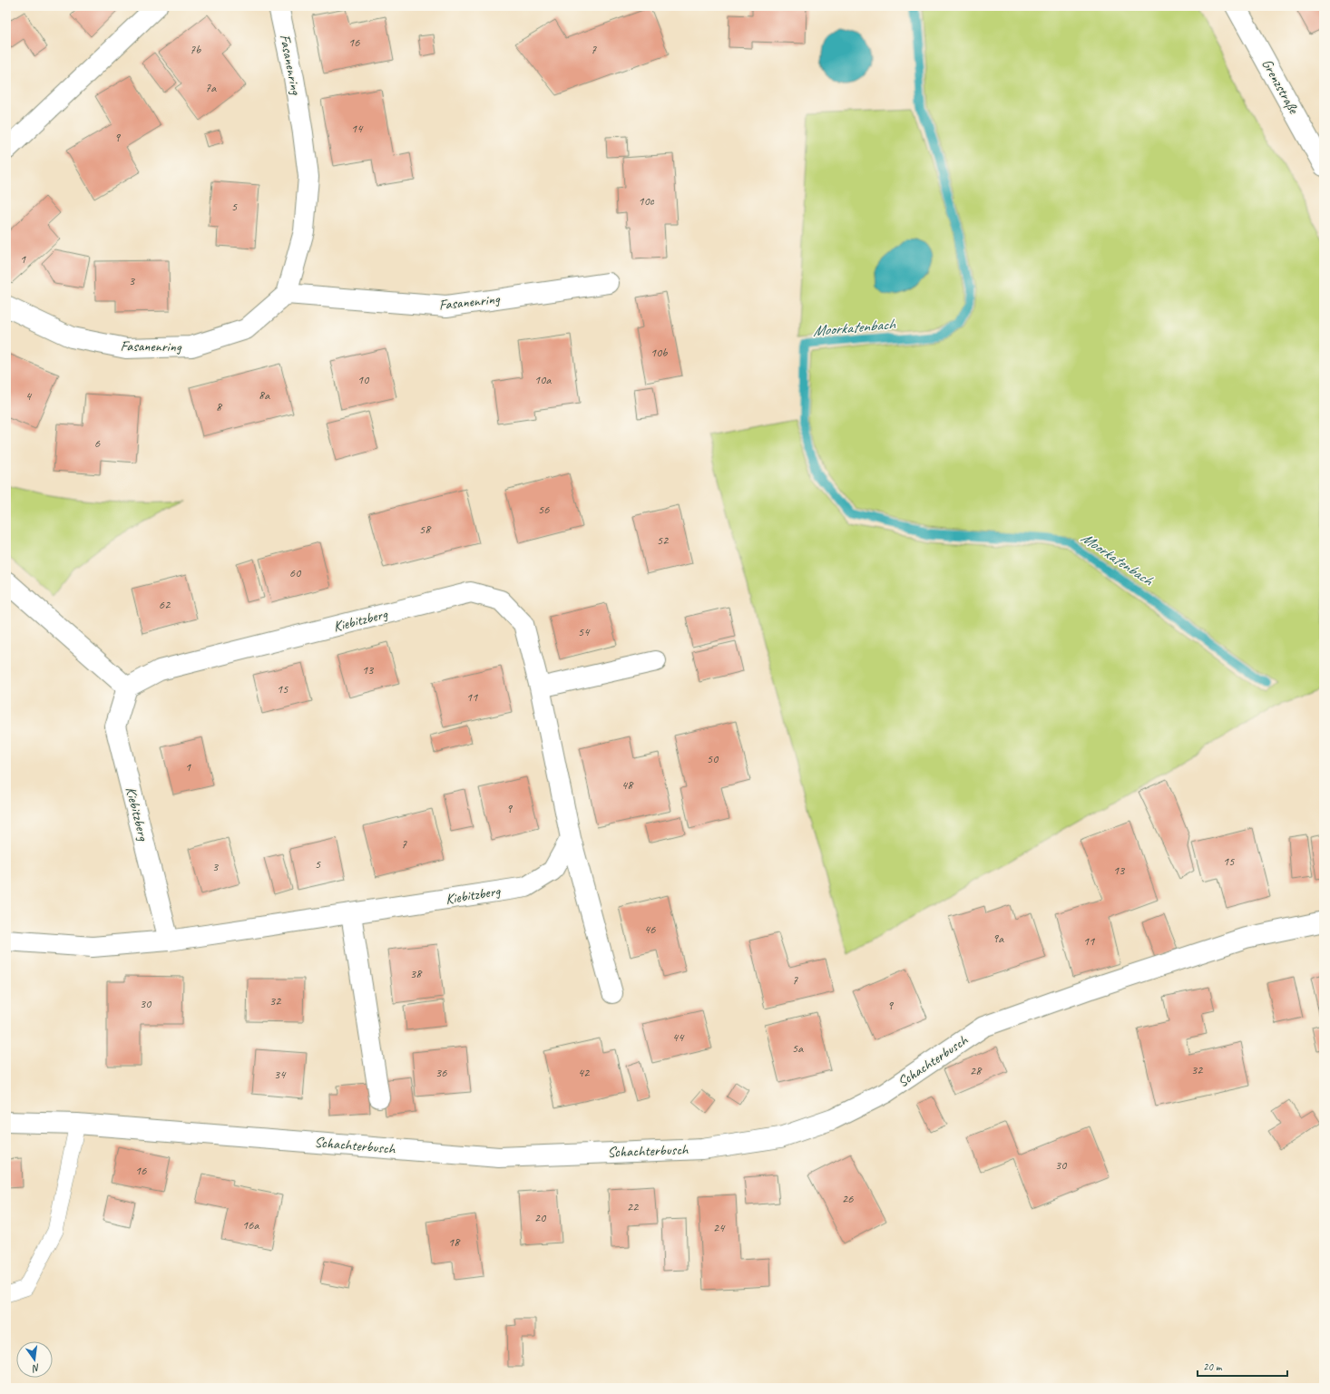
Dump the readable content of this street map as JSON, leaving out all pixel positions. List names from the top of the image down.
{
  "streets": {
    "street": [
      "Fasanenring",
      "Grenzstraße",
      "Kiebitzberg",
      "Schachterbusch"
    ]
  },
  "water": ["Moorkatenbach"],
  "house_numbers": [
    "16",
    "7b",
    "7",
    "7a",
    "14",
    "9",
    "10c",
    "5",
    "1",
    "3",
    "10b",
    "10",
    "10a",
    "8a",
    "4",
    "8",
    "6",
    "56",
    "58",
    "52",
    "60",
    "62",
    "54",
    "13",
    "15",
    "11",
    "50",
    "1",
    "48",
    "9",
    "7",
    "15",
    "5",
    "3",
    "13",
    "46",
    "9a",
    "11",
    "38",
    "7",
    "32",
    "30",
    "9",
    "44",
    "5a",
    "32",
    "28",
    "36",
    "42",
    "34",
    "30",
    "16",
    "26",
    "22",
    "20",
    "16a",
    "24",
    "18"
  ],
  "scale_bar": "20 m",
  "north": "bottom"
}
